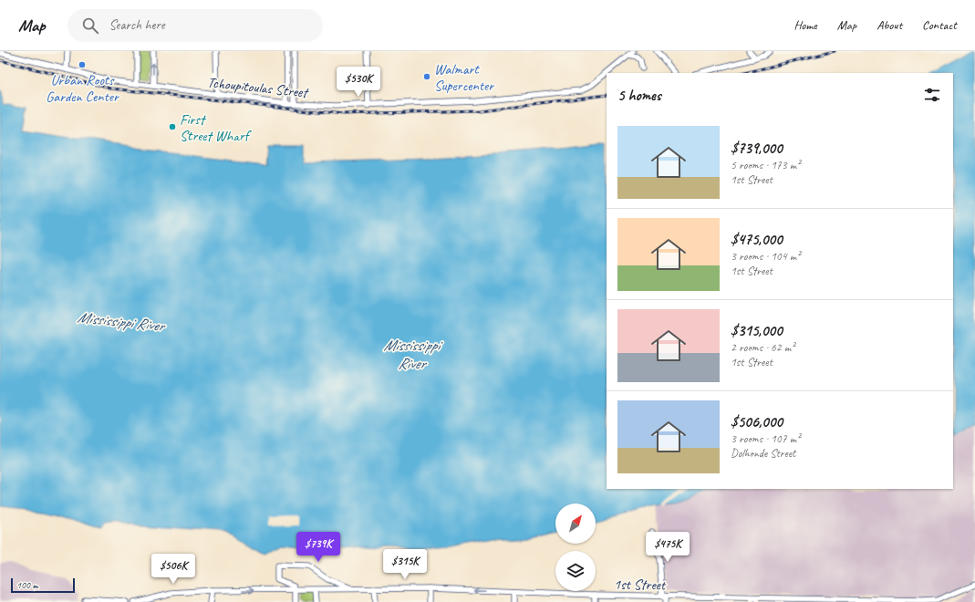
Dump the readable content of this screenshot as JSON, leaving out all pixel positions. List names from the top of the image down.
{
  "streets": {
    "street": ["Tchoupitoulas Street", "1st Street"]
  },
  "water": ["Mississippi River"],
  "places": ["Urban Roots Garden Center", "Walmart Supercenter", "First Street Wharf"],
  "scale_bar": "100 m",
  "north": "top right",
  "page": {
    "header": "Map",
    "search": "Search here",
    "nav": [
      "Home",
      "Map",
      "About",
      "Contact"
    ],
    "price": [
      "$530K",
      "$739K",
      "$475K",
      "$315K",
      "$506K"
    ],
    "heading": "5 homes",
    "list": [
      {
        "name": "$739,000",
        "note": "5 rooms · 173 m² · 1st Street"
      },
      {
        "name": "$475,000",
        "note": "3 rooms · 104 m² · 1st Street"
      },
      {
        "name": "$315,000",
        "note": "2 rooms · 62 m² · 1st Street"
      },
      {
        "name": "$506,000",
        "note": "3 rooms · 107 m² · Dolhonde Street"
      }
    ],
    "scale": "100 m"
  }
}
